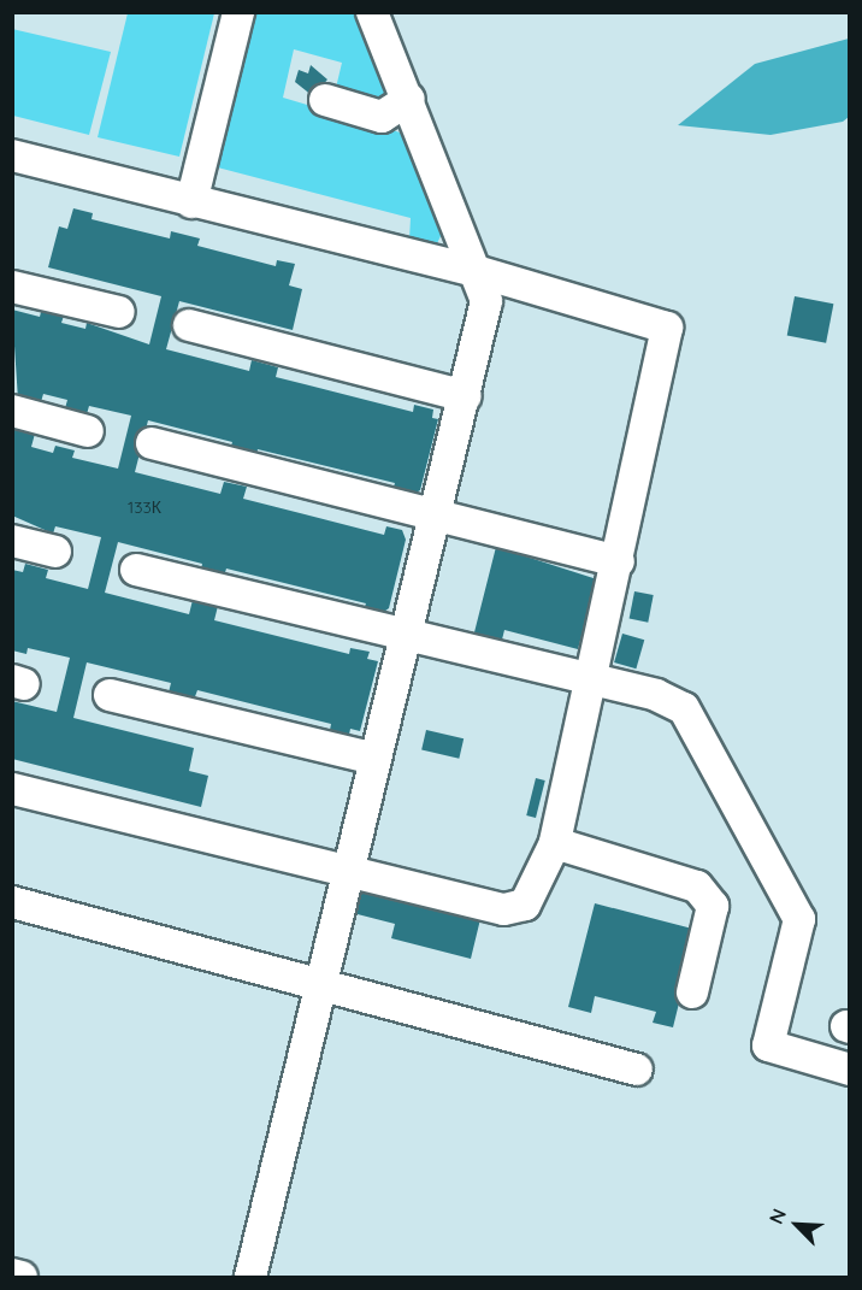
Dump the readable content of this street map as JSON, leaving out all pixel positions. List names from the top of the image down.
{
  "house_numbers": ["133К"],
  "north": "top left"
}
